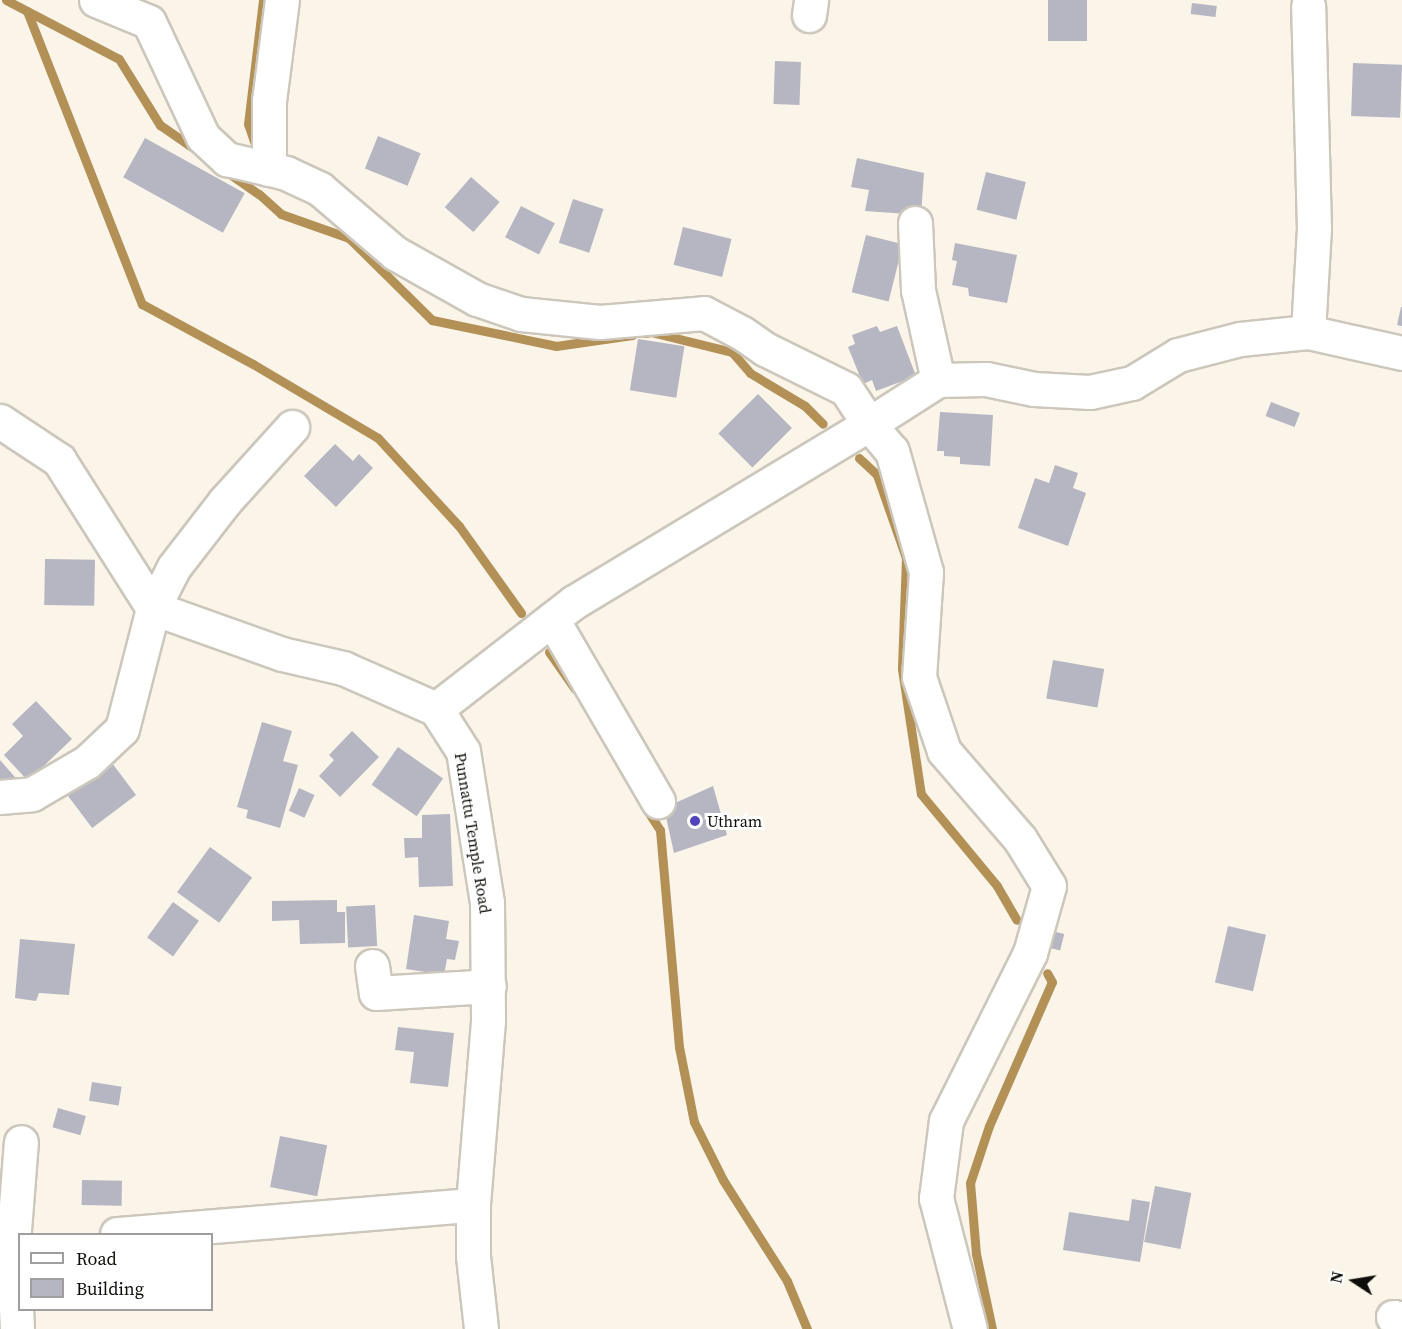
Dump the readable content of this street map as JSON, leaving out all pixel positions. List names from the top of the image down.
{
  "streets": {
    "street": ["Punnattu Temple Road"]
  },
  "places": ["Uthram"],
  "legend": ["Road", "Building"],
  "north": "left"
}
